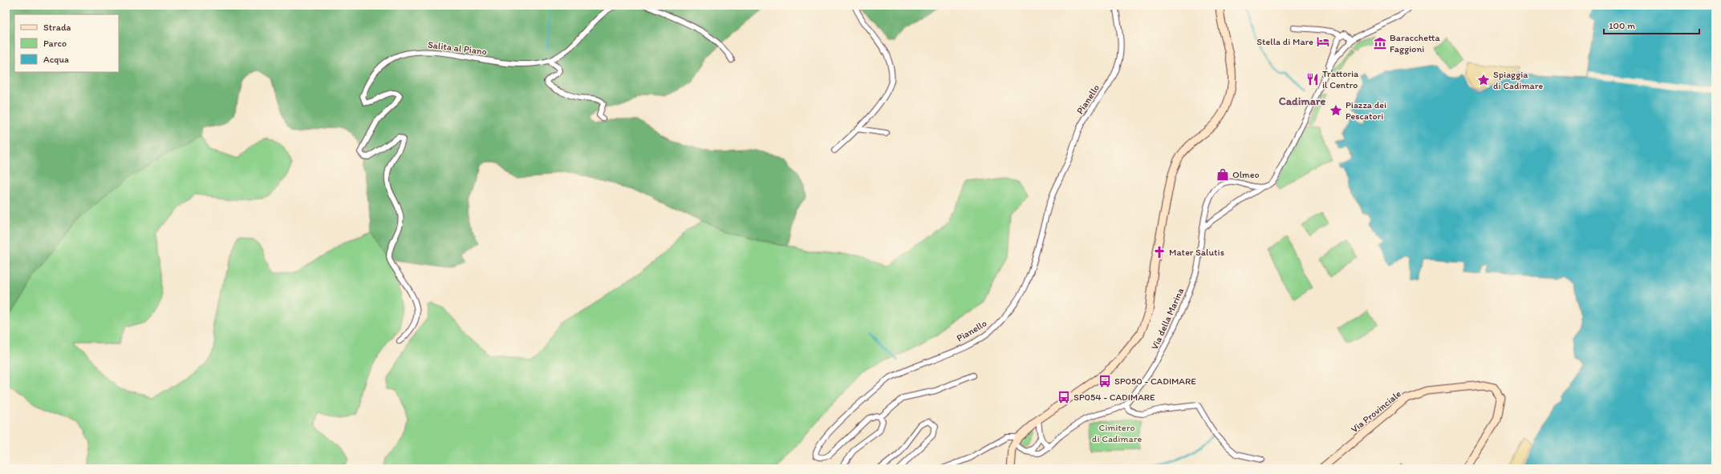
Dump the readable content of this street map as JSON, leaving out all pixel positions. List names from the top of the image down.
{
  "streets": {
    "main road": ["Via Provinciale"],
    "street": ["Salita al Piano", "Pianello", "Via della Marina"]
  },
  "districts": ["Cadimare"],
  "parks": ["Cimitero di Cadimare"],
  "places": {
    "hotel": ["Stella di Mare"],
    "museum": ["Baracchetta Faggioni"],
    "restaurant": ["Trattoria il Centro"],
    "place": ["Spiaggia di Cadimare", "Piazza dei Pescatori"],
    "shop": ["Olmeo"],
    "church": ["Mater Salutis"],
    "bus stop": ["SP050 - CADIMARE", "SP054 - CADIMARE"]
  },
  "legend": ["Strada", "Parco", "Acqua"],
  "scale_bar": "100 m"
}
